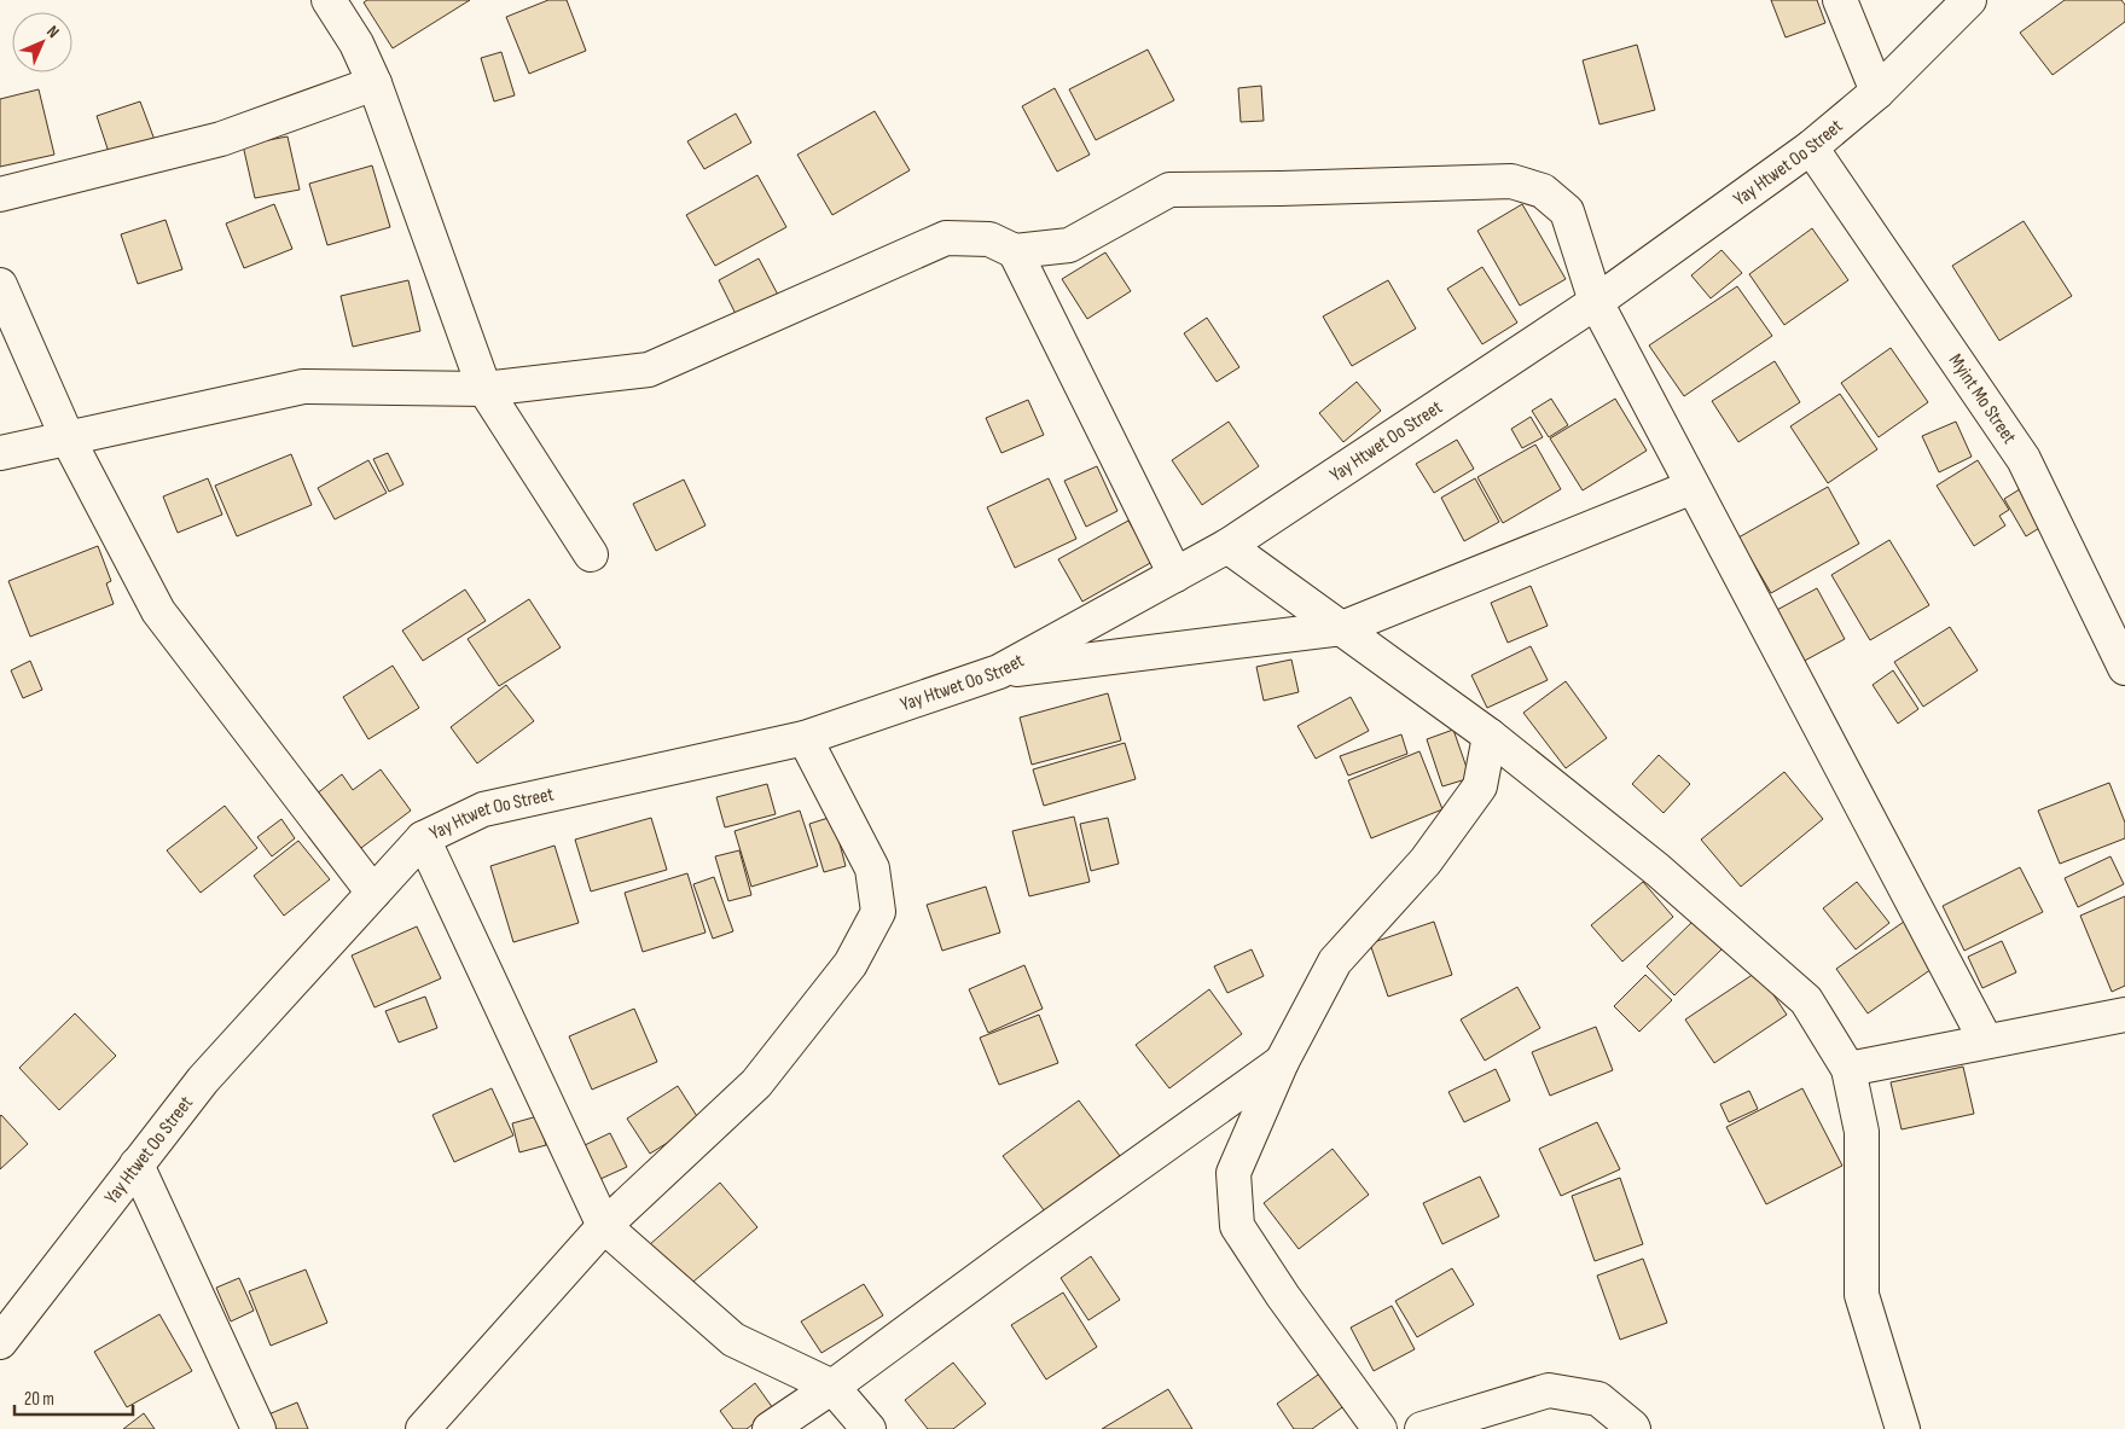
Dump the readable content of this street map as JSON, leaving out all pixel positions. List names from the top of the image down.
{
  "streets": {
    "street": ["Yay Htwet Oo Street", "Myint Mo Street"]
  },
  "crossings": [
    ["Yay Htwet Oo Street", "Myint Mo Street"]
  ],
  "scale_bar": "20 m",
  "north": "top right"
}
